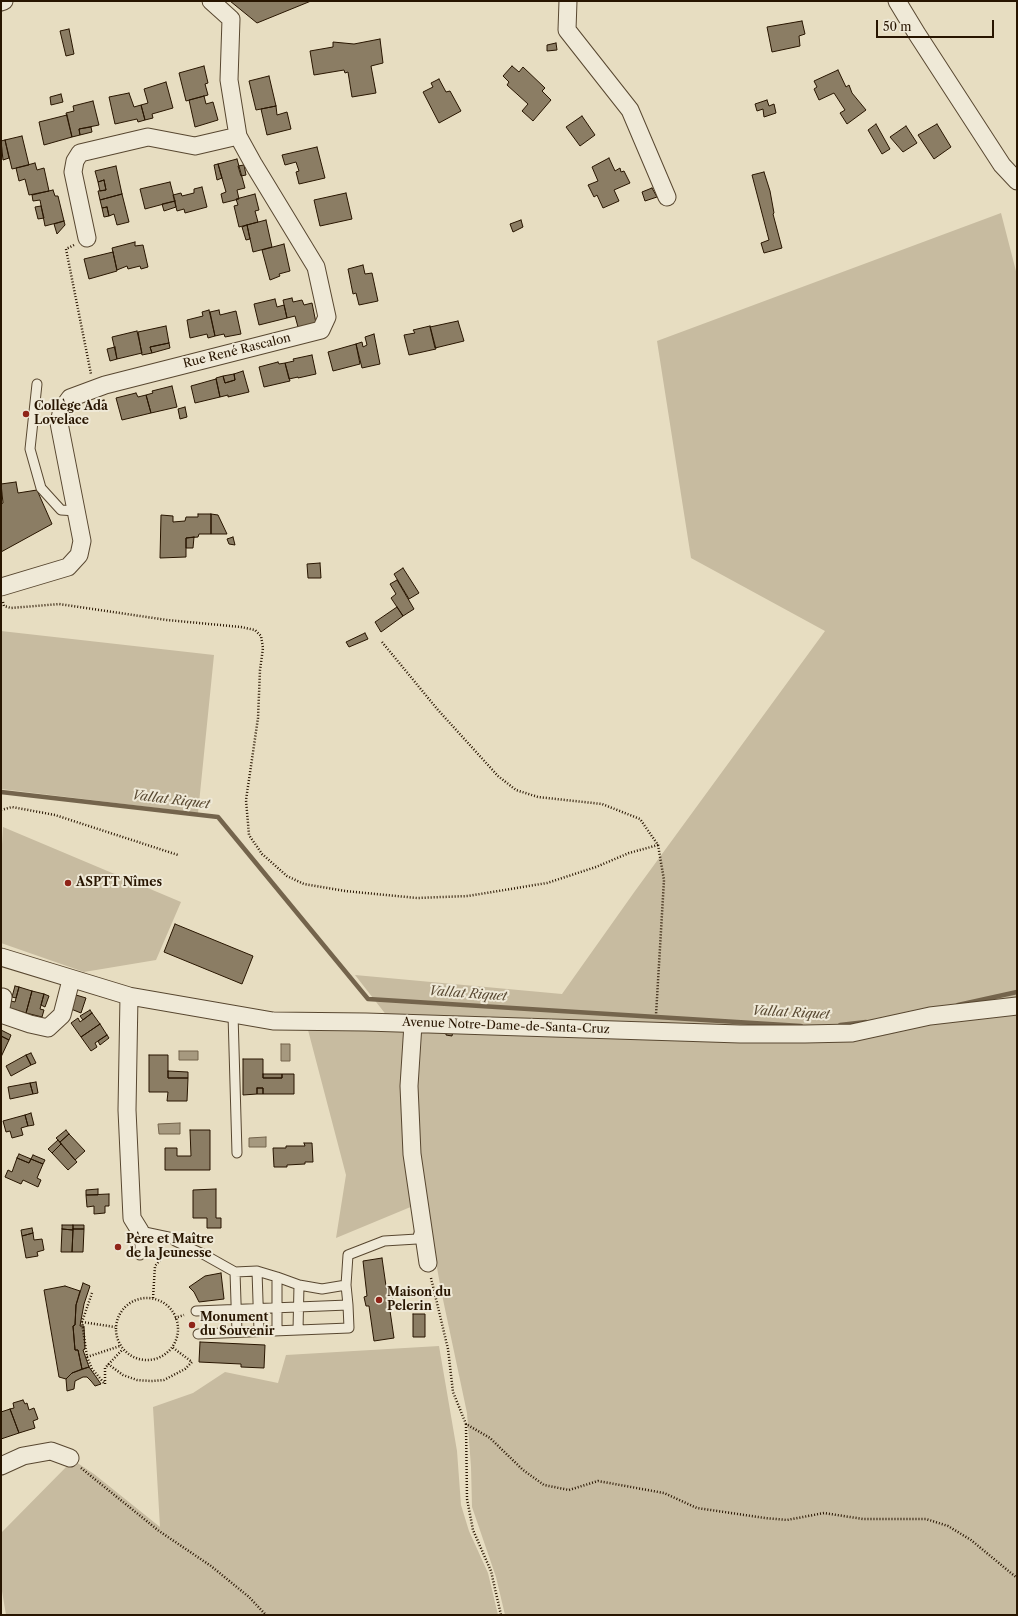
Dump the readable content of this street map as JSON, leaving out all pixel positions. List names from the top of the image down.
{
  "streets": {
    "street": ["Rue René Rascalon", "Avenue Notre-Dame-de-Santa-Cruz"]
  },
  "water": ["Vallat Riquet"],
  "places": [
    "Collège Ada Lovelace",
    "ASPTT Nîmes",
    "Père et Maître de la Jeunesse",
    "Maison du Pelerin",
    "Monument du Souvenir"
  ],
  "scale_bar": "50 m"
}
